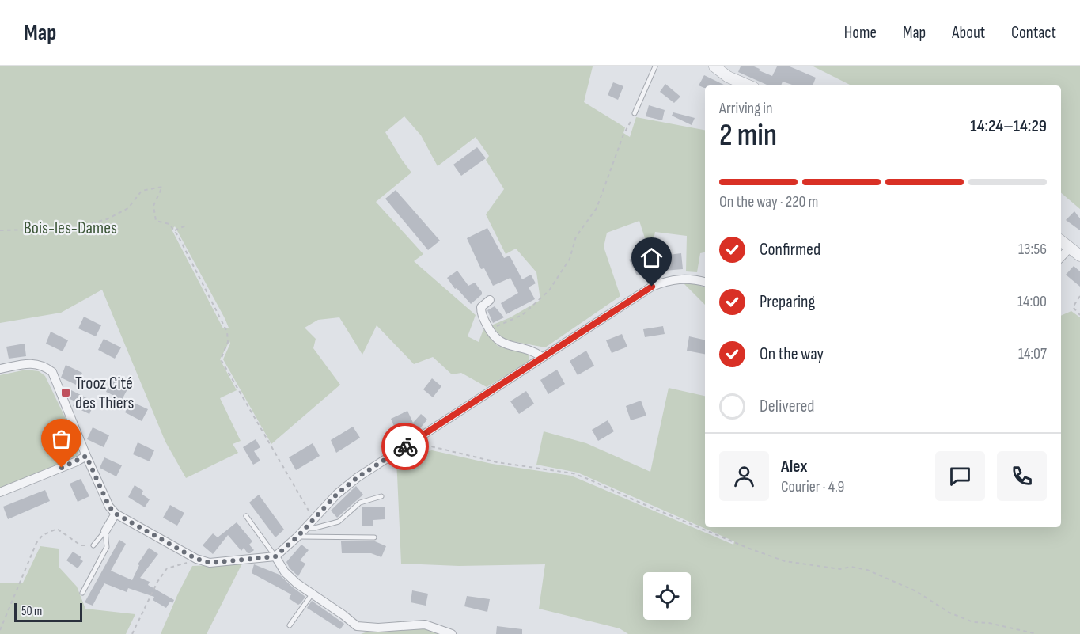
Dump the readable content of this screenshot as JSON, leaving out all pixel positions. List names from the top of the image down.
{
  "parks": ["Bois-les-Dames"],
  "places": {
    "transit": ["Trooz Cité des Thiers"]
  },
  "scale_bar": "50 m",
  "page": {
    "header": "Map",
    "nav": [
      "Home",
      "Map",
      "About",
      "Contact"
    ],
    "heading": ["2 min", "Arriving in", "14:24–14:29"],
    "panel": ["Alex", "Courier · 4.9"],
    "bar": "On the way · 220 m",
    "list": [
      ["Confirmed", "13:56"],
      ["Preparing", "14:00"],
      ["On the way", "14:07"],
      "Delivered"
    ],
    "scale": "50 m"
  }
}
